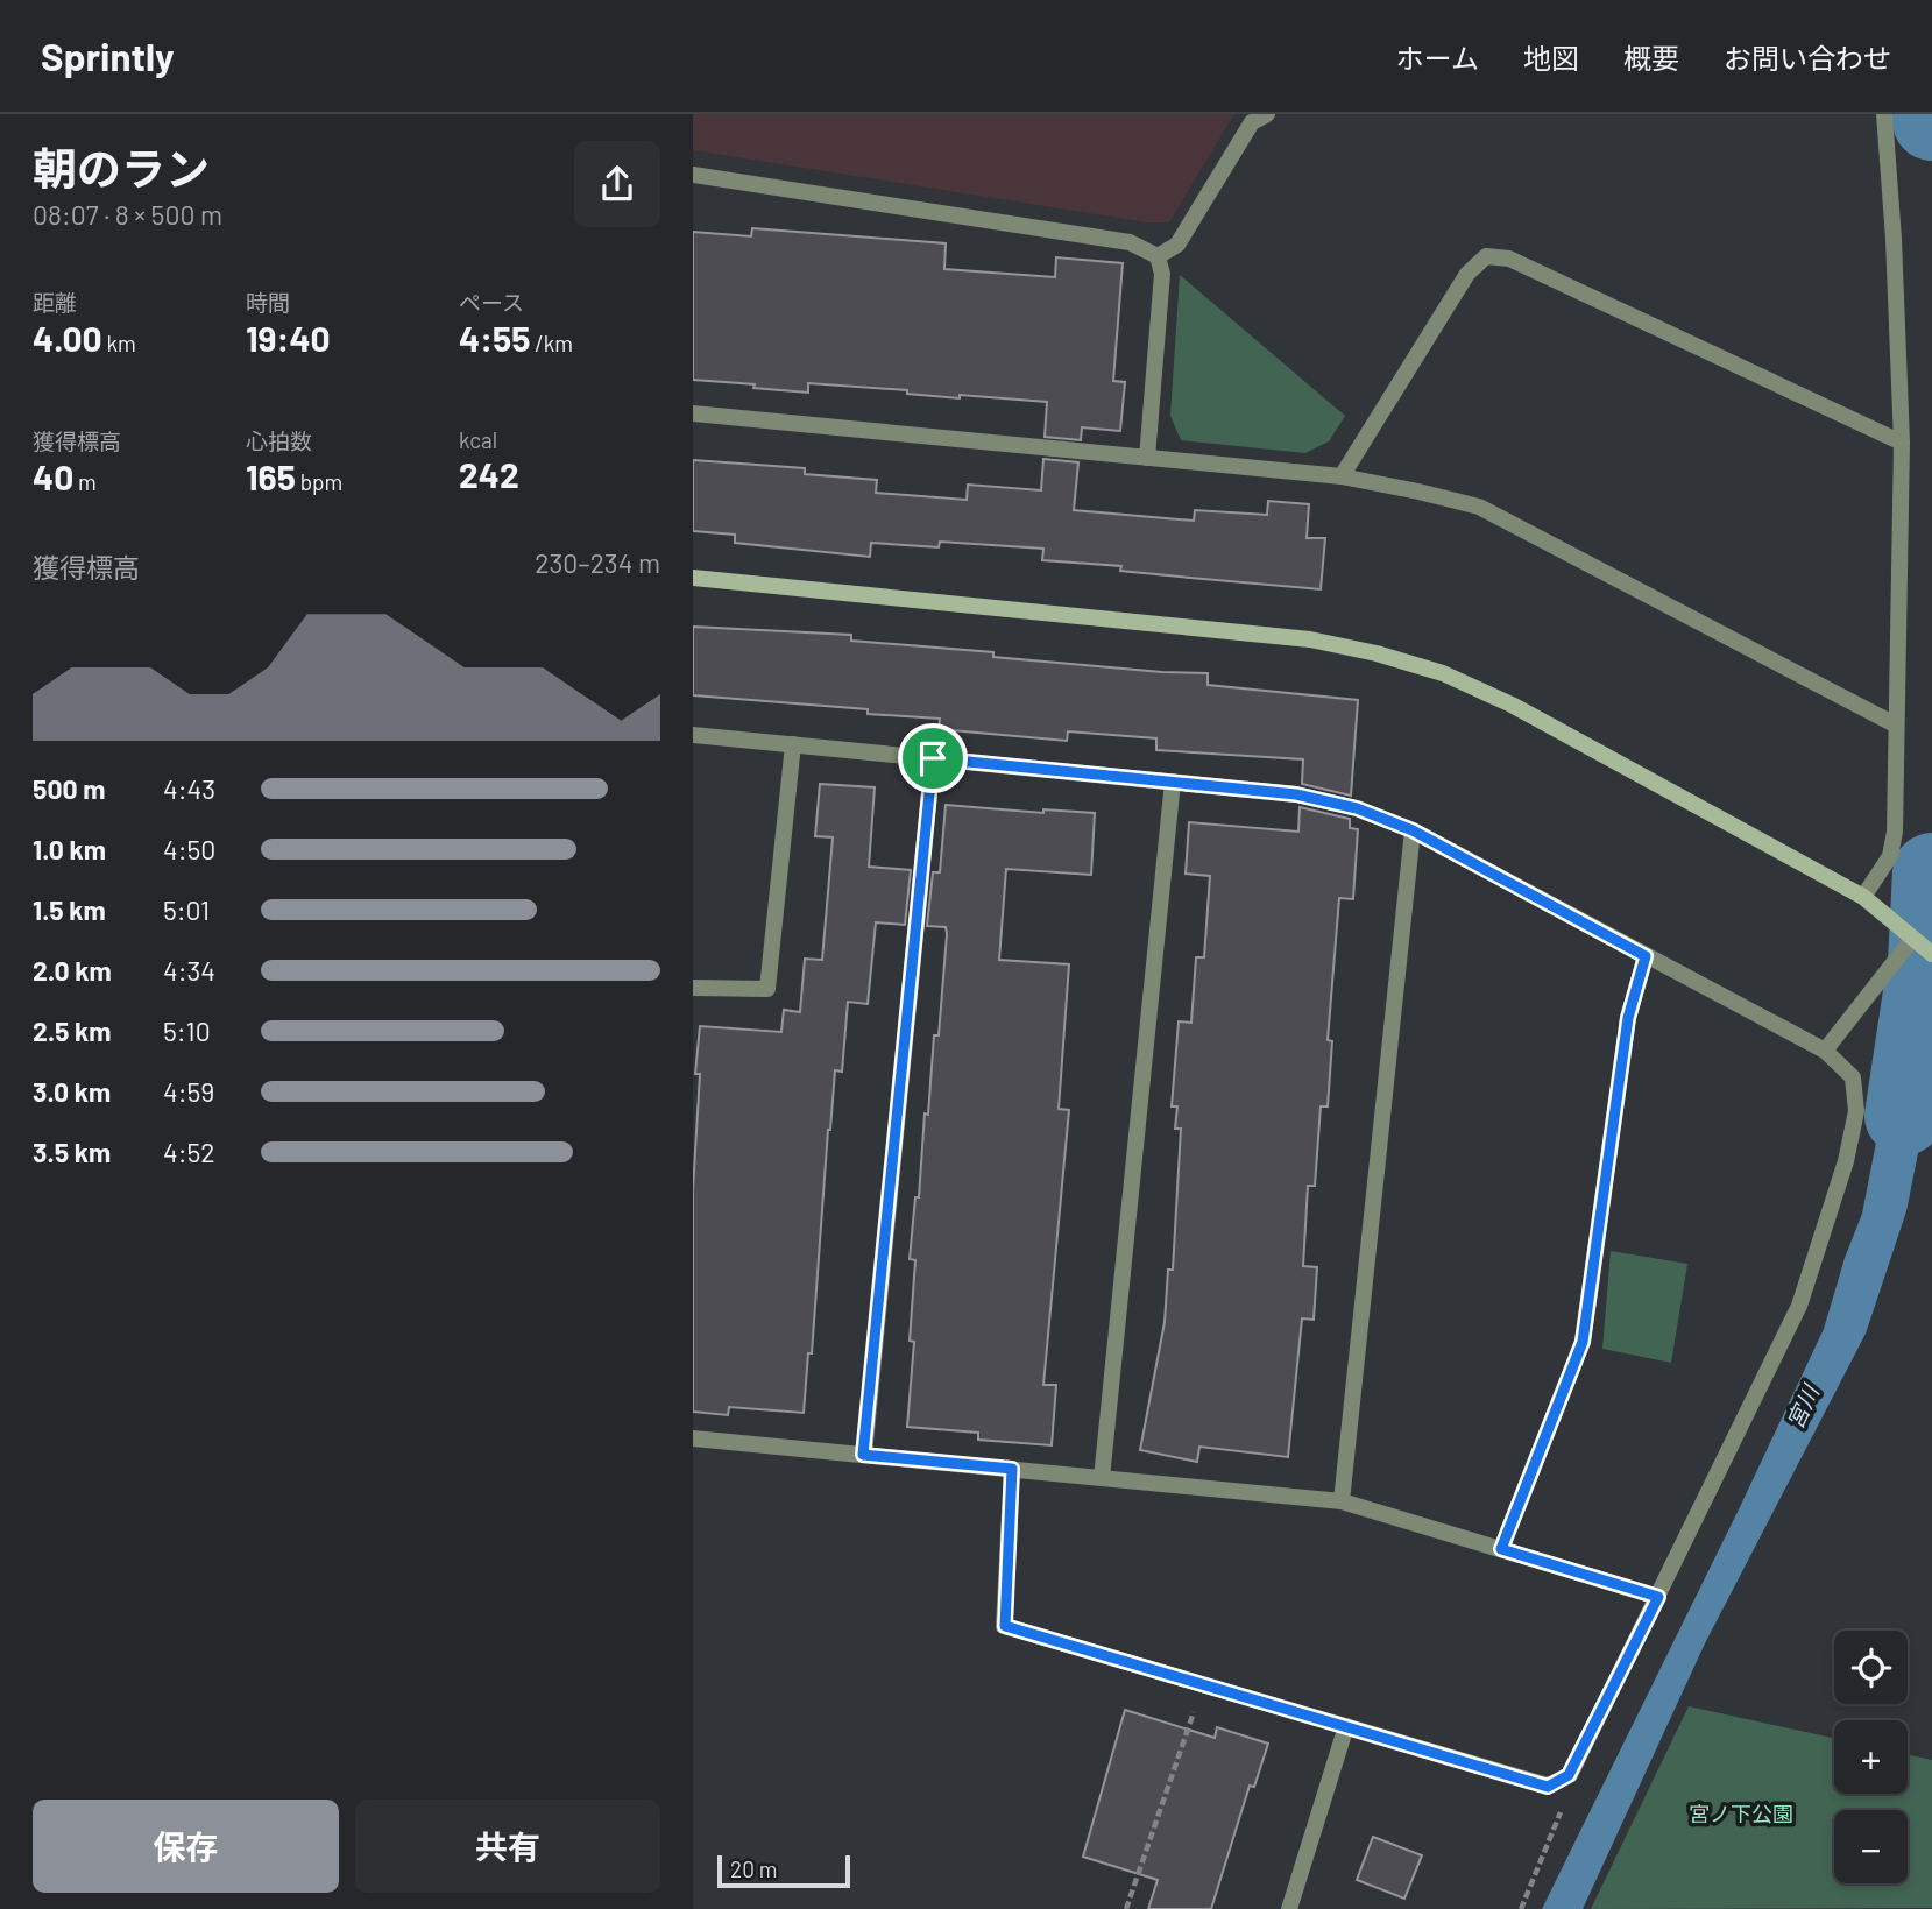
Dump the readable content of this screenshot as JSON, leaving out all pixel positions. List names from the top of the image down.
{
  "water": ["宮川"],
  "parks": ["宮ノ下公園"],
  "scale_bar": "20 m",
  "page": {
    "header": "Sprintly",
    "nav": [
      "ホーム",
      "地図",
      "概要",
      "お問い合わせ"
    ],
    "heading": ["朝のラン", "08:07 · 8 × 500 m"],
    "stats": [
      ["距離", "4.00 km"],
      ["時間", "19:40"],
      ["ペース", "4:55 /km"],
      ["獲得標高", "40 m"],
      ["心拍数", "165 bpm"],
      ["kcal", "242"]
    ],
    "chart": ["獲得標高", "230–234 m"],
    "list": [
      {
        "name": "500 m",
        "note": "4:43"
      },
      {
        "name": "1.0 km",
        "note": "4:50"
      },
      {
        "name": "1.5 km",
        "note": "5:01"
      },
      {
        "name": "2.0 km",
        "note": "4:34"
      },
      {
        "name": "2.5 km",
        "note": "5:10"
      },
      {
        "name": "3.0 km",
        "note": "4:59"
      },
      {
        "name": "3.5 km",
        "note": "4:52"
      }
    ],
    "map_buttons": ["+", "−"],
    "buttons": ["保存", "共有"],
    "scale": "20 m"
  }
}
